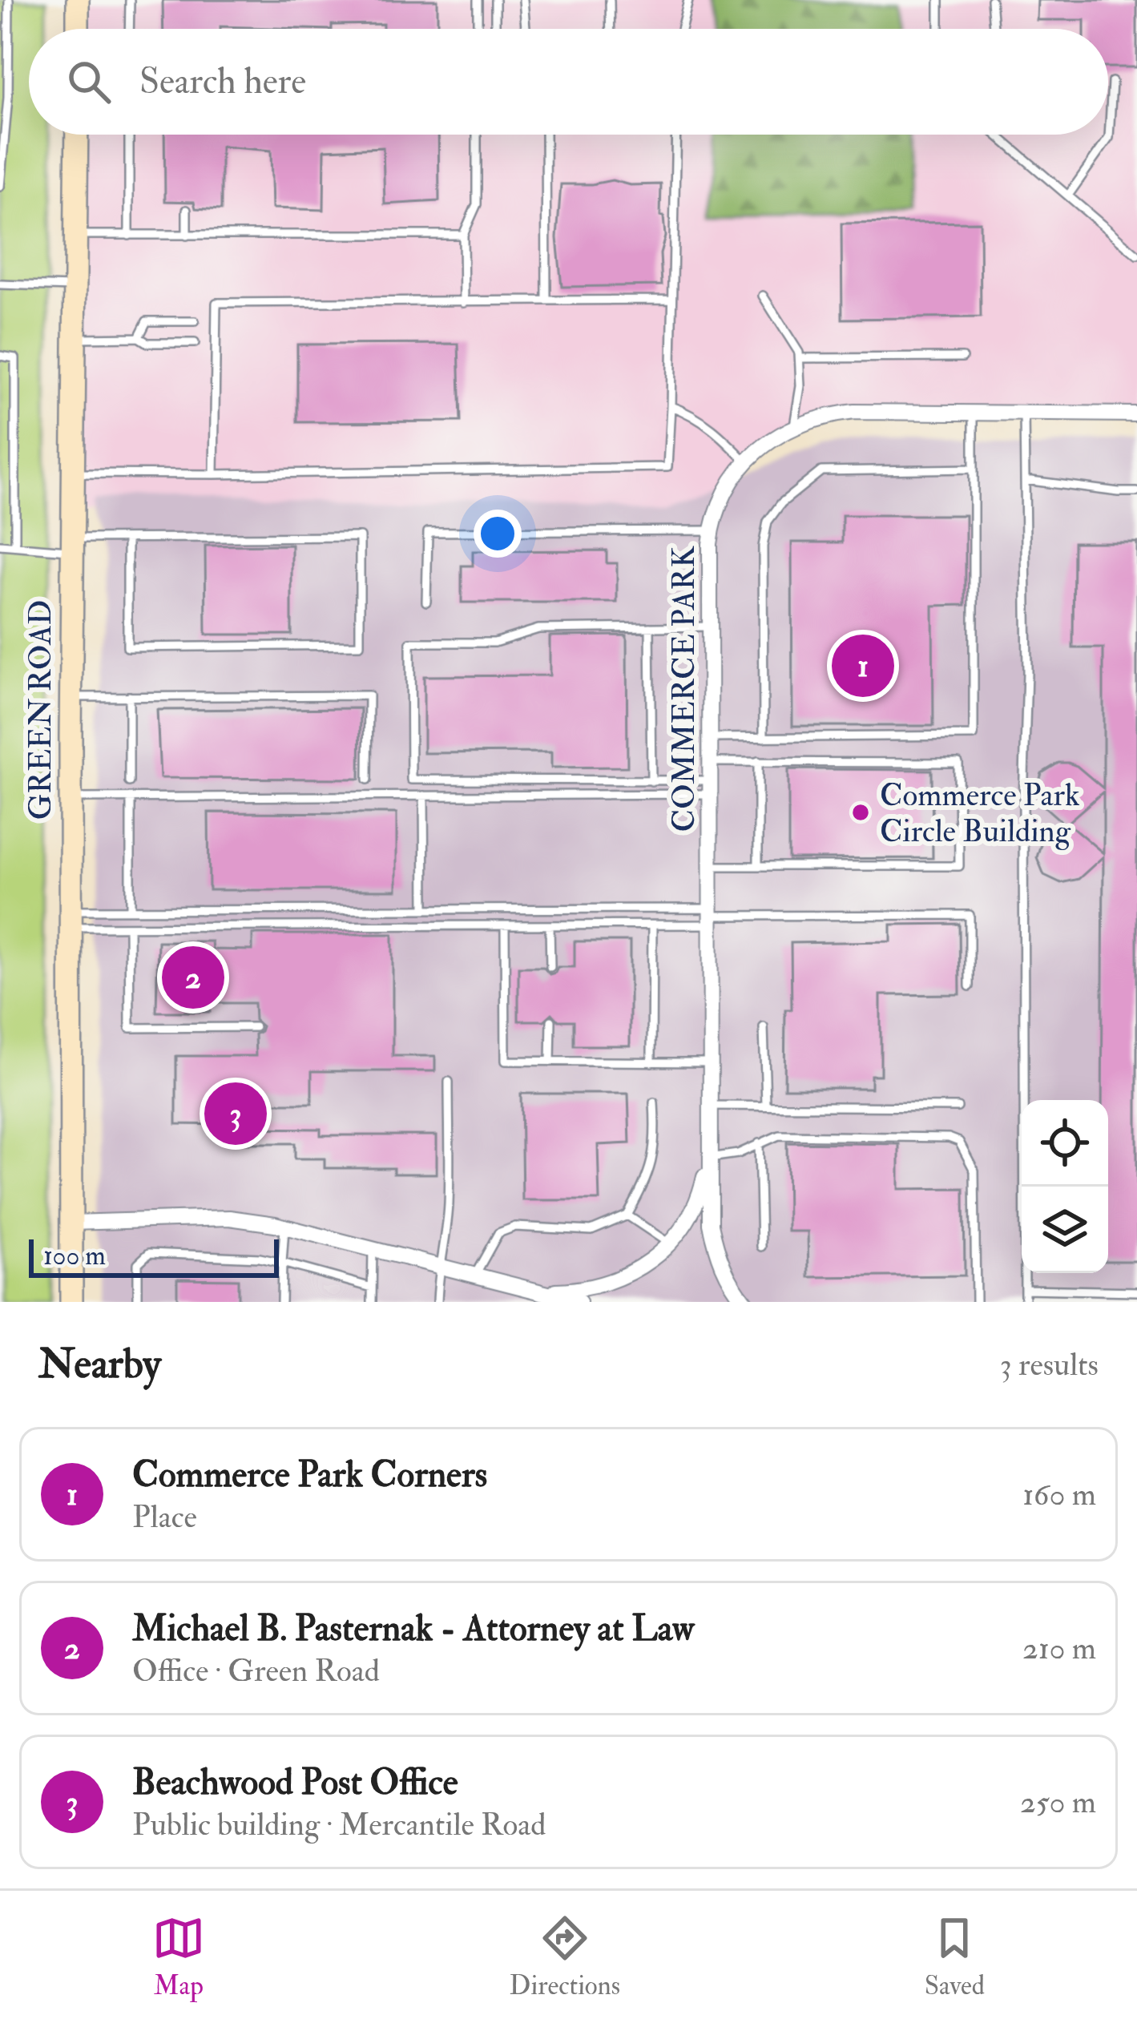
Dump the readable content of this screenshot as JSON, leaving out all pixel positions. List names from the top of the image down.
{
  "streets": {
    "main road": ["GREEN ROAD"],
    "street": ["COMMERCE PARK"]
  },
  "places": ["Commerce Park Circle Building"],
  "scale_bar": "100 m",
  "page": {
    "search": "Search here",
    "pins": ["1", "2", "3"],
    "scale": "100 m",
    "heading": ["Nearby", "3 results"],
    "list": [
      {
        "mark": "1",
        "name": "Commerce Park Corners",
        "note": "Place",
        "value": "160 m"
      },
      {
        "mark": "2",
        "name": "Michael B. Pasternak - Attorney at Law",
        "note": "Office · Green Road",
        "value": "210 m"
      },
      {
        "mark": "3",
        "name": "Beachwood Post Office",
        "note": "Public building · Mercantile Road",
        "value": "250 m"
      }
    ],
    "nav": ["Map", "Directions", "Saved"]
  }
}
